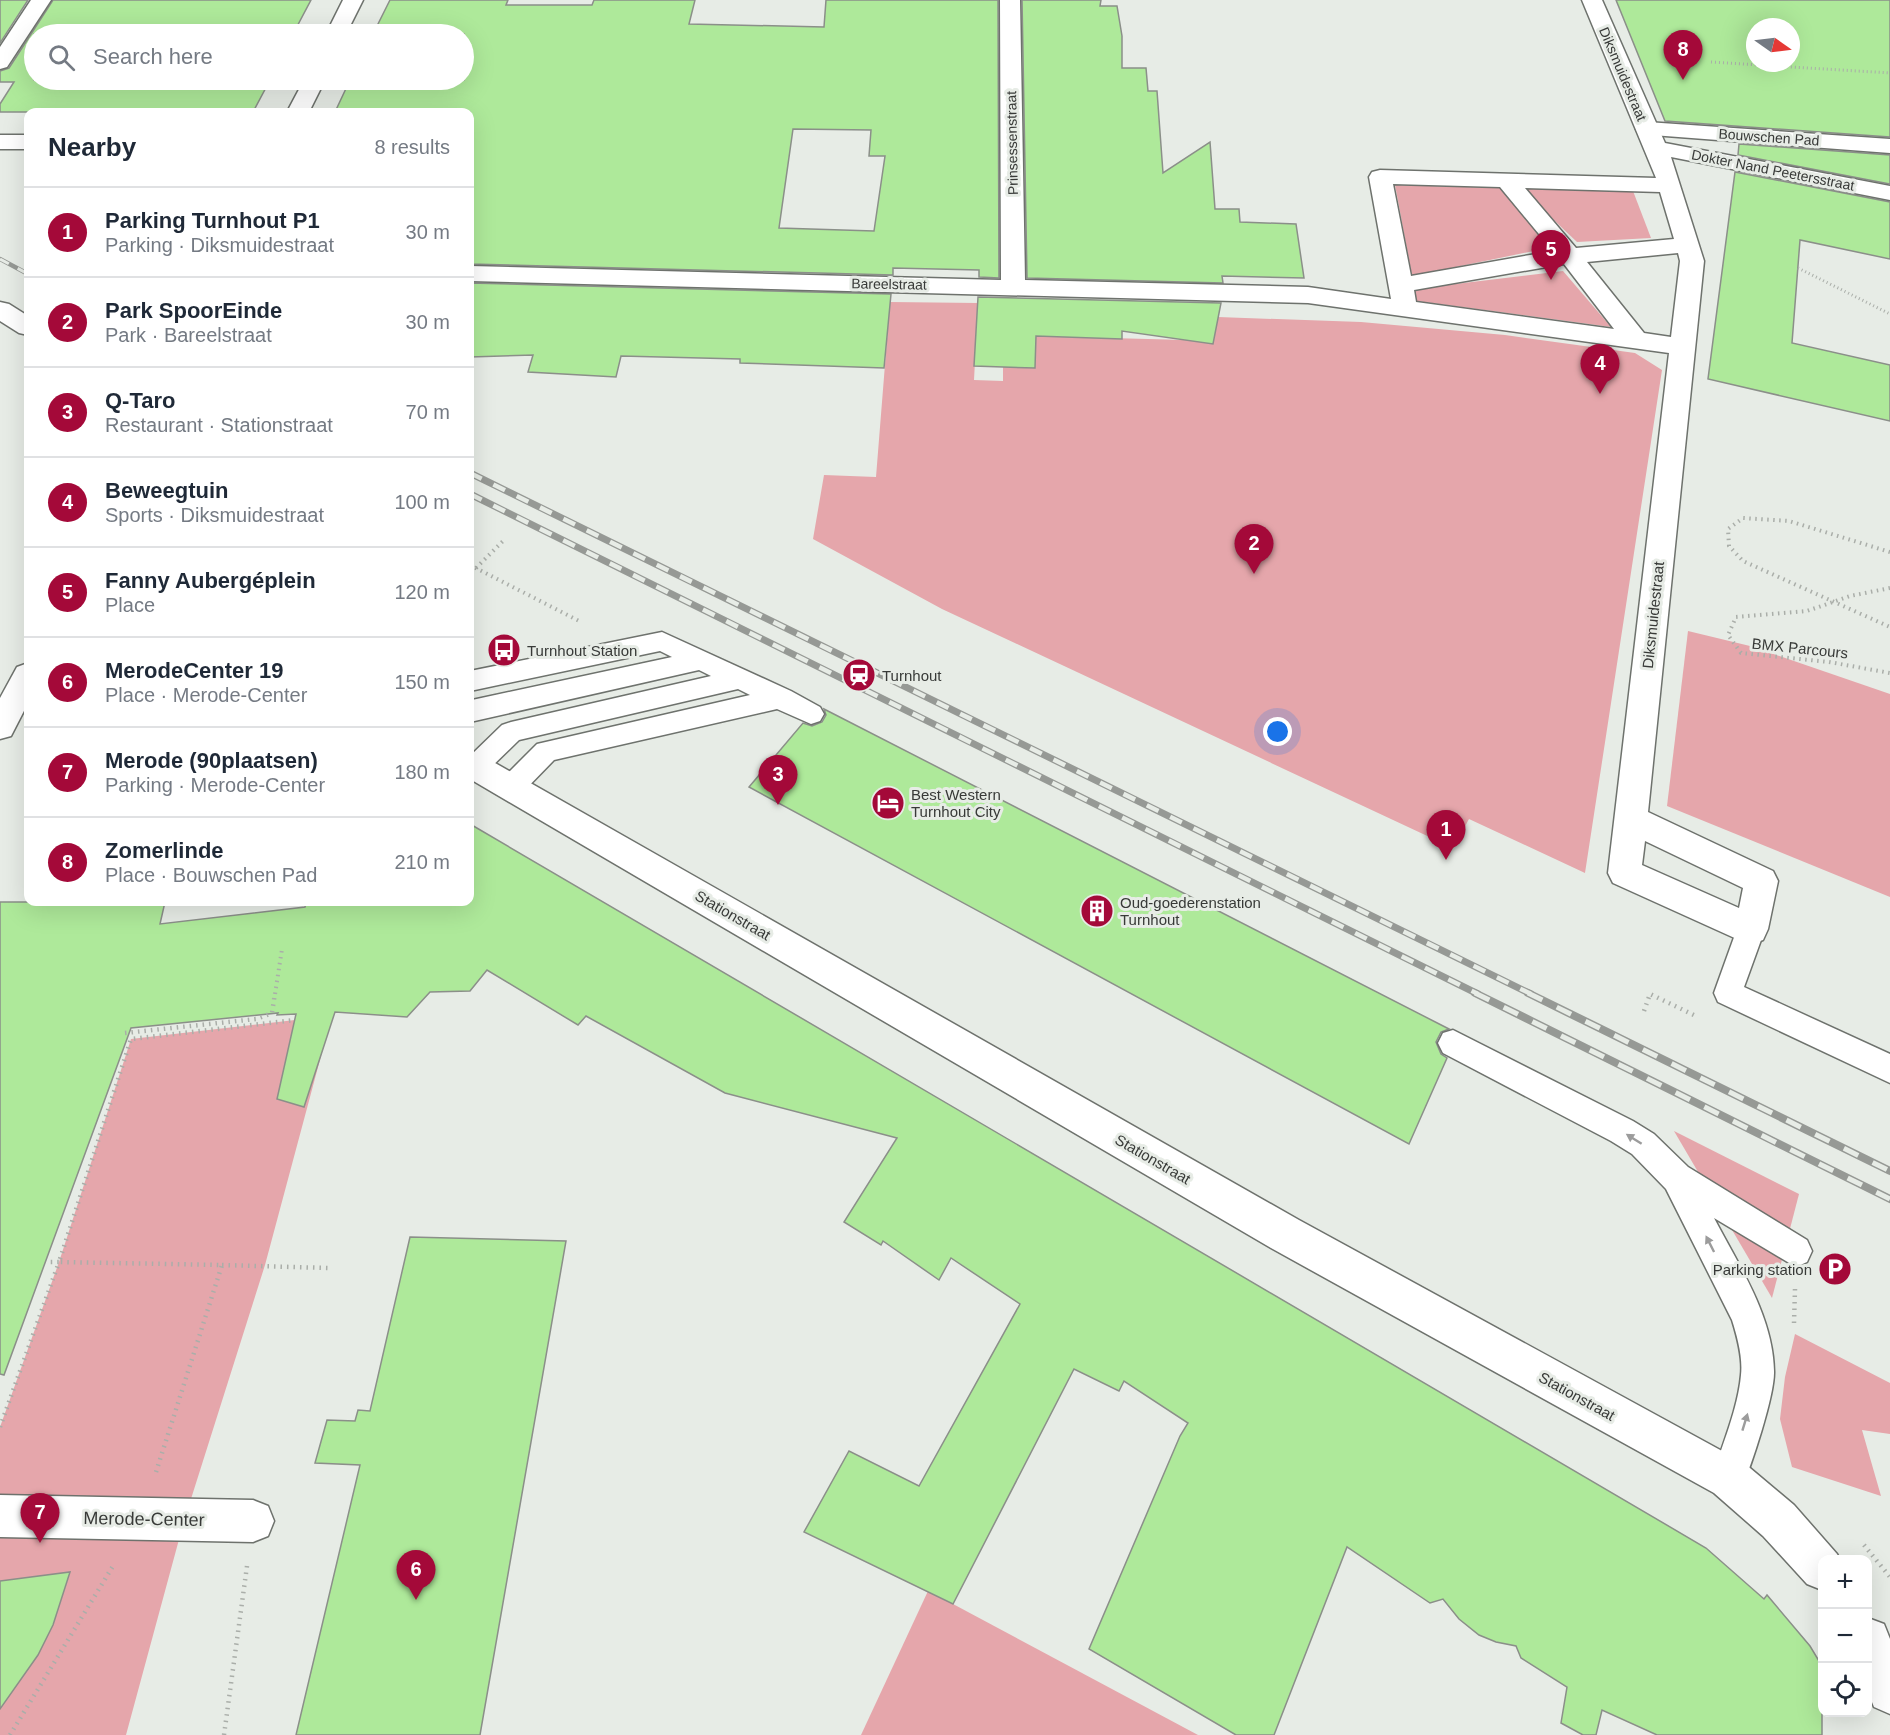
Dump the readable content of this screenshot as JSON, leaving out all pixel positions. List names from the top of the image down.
{
  "streets": {
    "street": [
      "Diksmuidestraat",
      "Bouwschen Pad",
      "Prinsessenstraat",
      "Dokter Nand Peetersstraat",
      "Bareelstraat",
      "Stationstraat",
      "Merode-Center"
    ],
    "path": ["BMX Parcours"]
  },
  "crossings": [
    ["Diksmuidestraat", "Bouwschen Pad"],
    ["Diksmuidestraat", "Dokter Nand Peetersstraat"],
    ["Diksmuidestraat", "Bareelstraat"],
    ["Bouwschen Pad", "Dokter Nand Peetersstraat"],
    ["Prinsessenstraat", "Bareelstraat"]
  ],
  "places": {
    "bus stop": ["Turnhout Station"],
    "station": ["Turnhout"],
    "hotel": ["Best Western Turnhout City"],
    "building": ["Oud-goederenstation Turnhout"],
    "parking": ["Parking station"]
  },
  "north": "right",
  "page": {
    "search": "Search here",
    "pins": [
      "8",
      "5",
      "4",
      "2",
      "3",
      "1",
      "7",
      "6"
    ],
    "heading": ["Nearby", "8 results"],
    "list": [
      {
        "mark": "1",
        "name": "Parking Turnhout P1",
        "note": "Parking · Diksmuidestraat",
        "value": "30 m"
      },
      {
        "mark": "2",
        "name": "Park SpoorEinde",
        "note": "Park · Bareelstraat",
        "value": "30 m"
      },
      {
        "mark": "3",
        "name": "Q-Taro",
        "note": "Restaurant · Stationstraat",
        "value": "70 m"
      },
      {
        "mark": "4",
        "name": "Beweegtuin",
        "note": "Sports · Diksmuidestraat",
        "value": "100 m"
      },
      {
        "mark": "5",
        "name": "Fanny Aubergéplein",
        "note": "Place",
        "value": "120 m"
      },
      {
        "mark": "6",
        "name": "MerodeCenter 19",
        "note": "Place · Merode-Center",
        "value": "150 m"
      },
      {
        "mark": "7",
        "name": "Merode (90plaatsen)",
        "note": "Parking · Merode-Center",
        "value": "180 m"
      },
      {
        "mark": "8",
        "name": "Zomerlinde",
        "note": "Place · Bouwschen Pad",
        "value": "210 m"
      }
    ],
    "map_buttons": ["+", "−"]
  }
}
